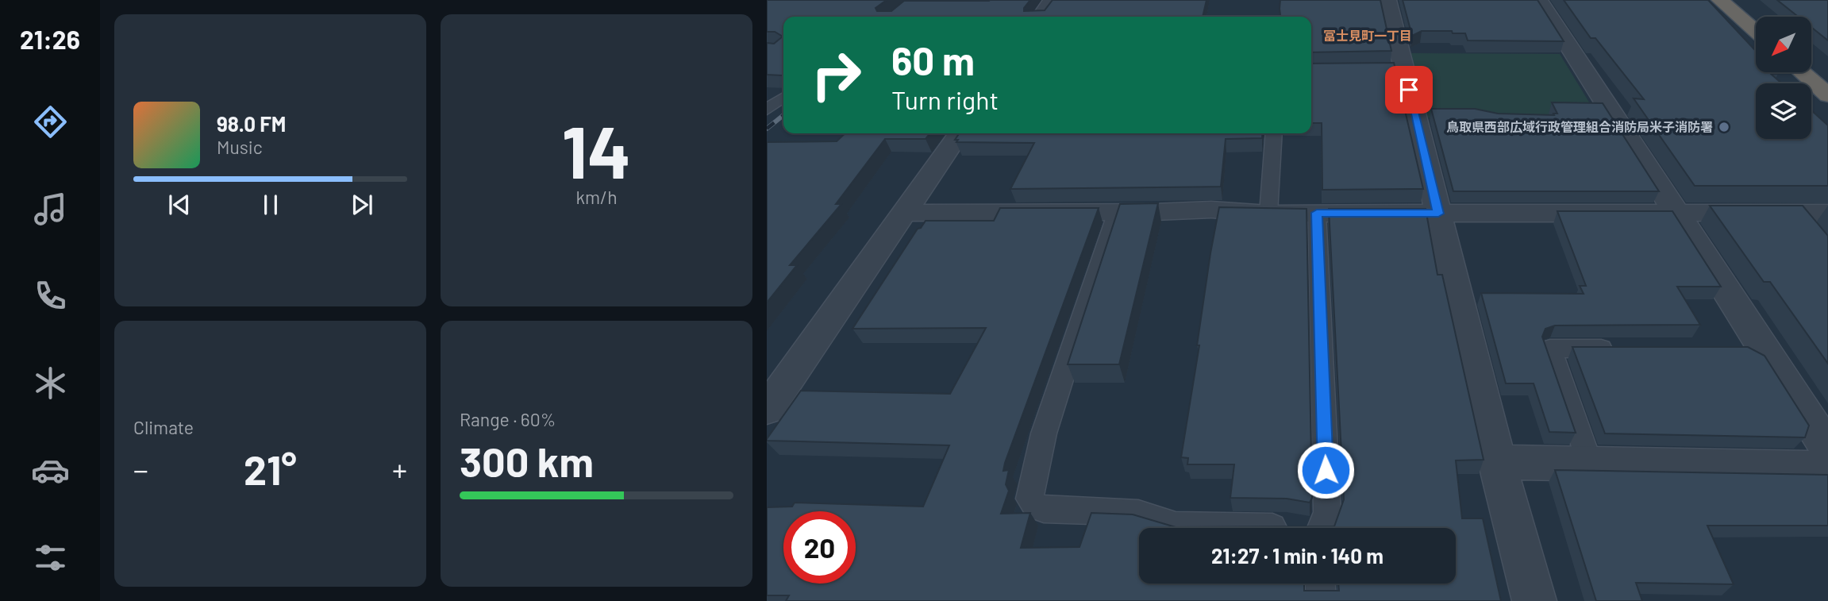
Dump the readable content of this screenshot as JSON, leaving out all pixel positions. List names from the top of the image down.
{
  "districts": ["冨士見町一丁目"],
  "places": ["鳥取県西部広域行政管理組合消防局米子消防署"],
  "north": "bottom left",
  "page": {
    "tabs": "21:26",
    "tile": [
      ["14", "km/h"],
      "Climate",
      ["Range · 60%", "300 km"]
    ],
    "turn": ["60 m", "Turn right"],
    "song": ["98.0 FM", "Music"],
    "heat": ["−", "21°", "+"],
    "limit": "20",
    "trip": "21:27 · 1 min · 140 m"
  }
}
